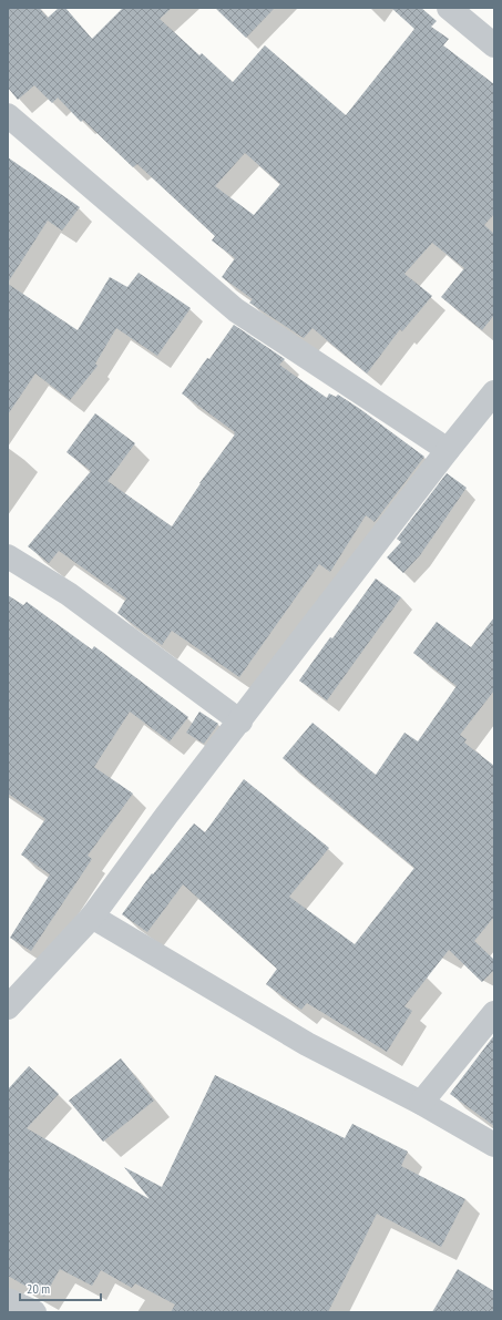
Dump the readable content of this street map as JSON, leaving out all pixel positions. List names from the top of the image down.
{
  "scale_bar": "20 m"
}
